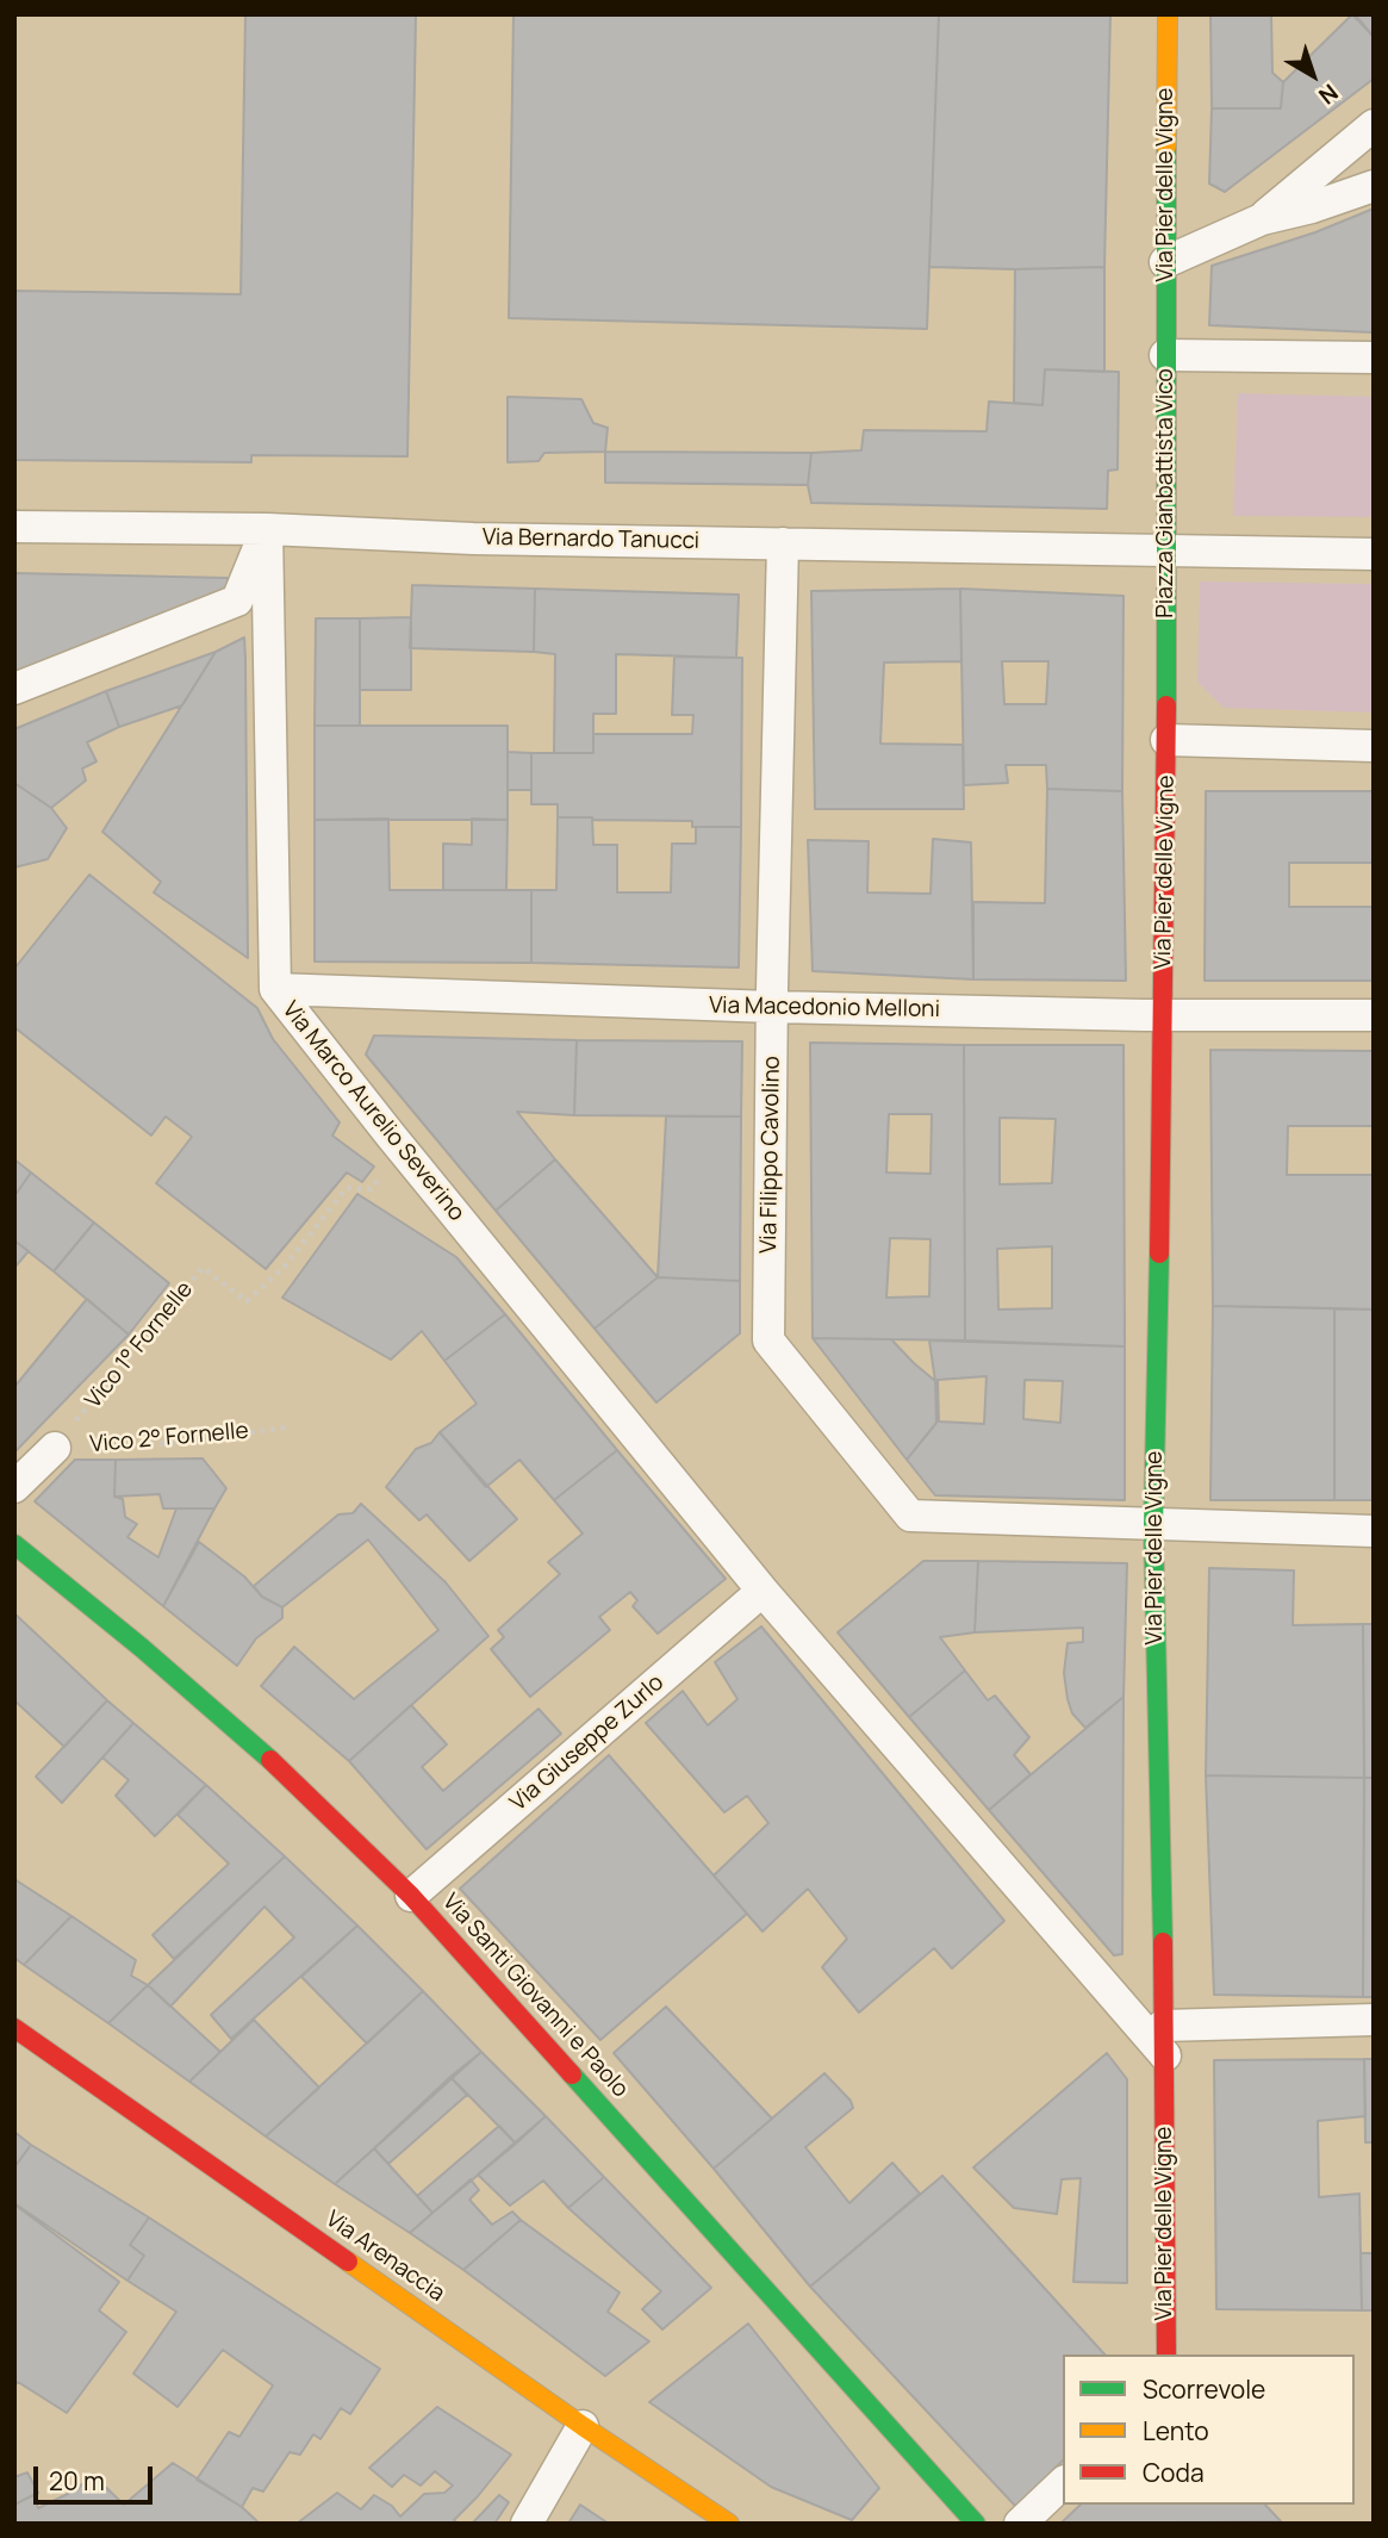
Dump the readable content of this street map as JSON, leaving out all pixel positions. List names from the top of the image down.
{
  "streets": {
    "street": [
      "Via Pier delle Vigne",
      "Piazza Gianbattista Vico",
      "Via Bernardo Tanucci",
      "Via Macedonio Melloni",
      "Via Marco Aurelio Severino",
      "Via Filippo Cavolino",
      "Via Giuseppe Zurlo",
      "Via Santi Giovanni e Paolo",
      "Via Arenaccia"
    ],
    "path": ["Vico 1° Fornelle", "Vico 2° Fornelle"]
  },
  "crossings": [
    ["Via Pier delle Vigne", "Piazza Gianbattista Vico"],
    ["Via Pier delle Vigne", "Via Macedonio Melloni"],
    ["Via Pier delle Vigne", "Via Marco Aurelio Severino"],
    ["Via Pier delle Vigne", "Via Filippo Cavolino"],
    ["Piazza Gianbattista Vico", "Via Bernardo Tanucci"],
    ["Via Bernardo Tanucci", "Via Marco Aurelio Severino"],
    ["Via Bernardo Tanucci", "Via Filippo Cavolino"],
    ["Via Macedonio Melloni", "Via Marco Aurelio Severino"],
    ["Via Macedonio Melloni", "Via Filippo Cavolino"],
    ["Via Marco Aurelio Severino", "Vico 1° Fornelle"],
    ["Via Marco Aurelio Severino", "Via Giuseppe Zurlo"],
    ["Vico 1° Fornelle", "Vico 2° Fornelle"],
    ["Via Giuseppe Zurlo", "Via Santi Giovanni e Paolo"]
  ],
  "legend": ["Scorrevole", "Lento", "Coda"],
  "scale_bar": "20 m",
  "north": "bottom right"
}
